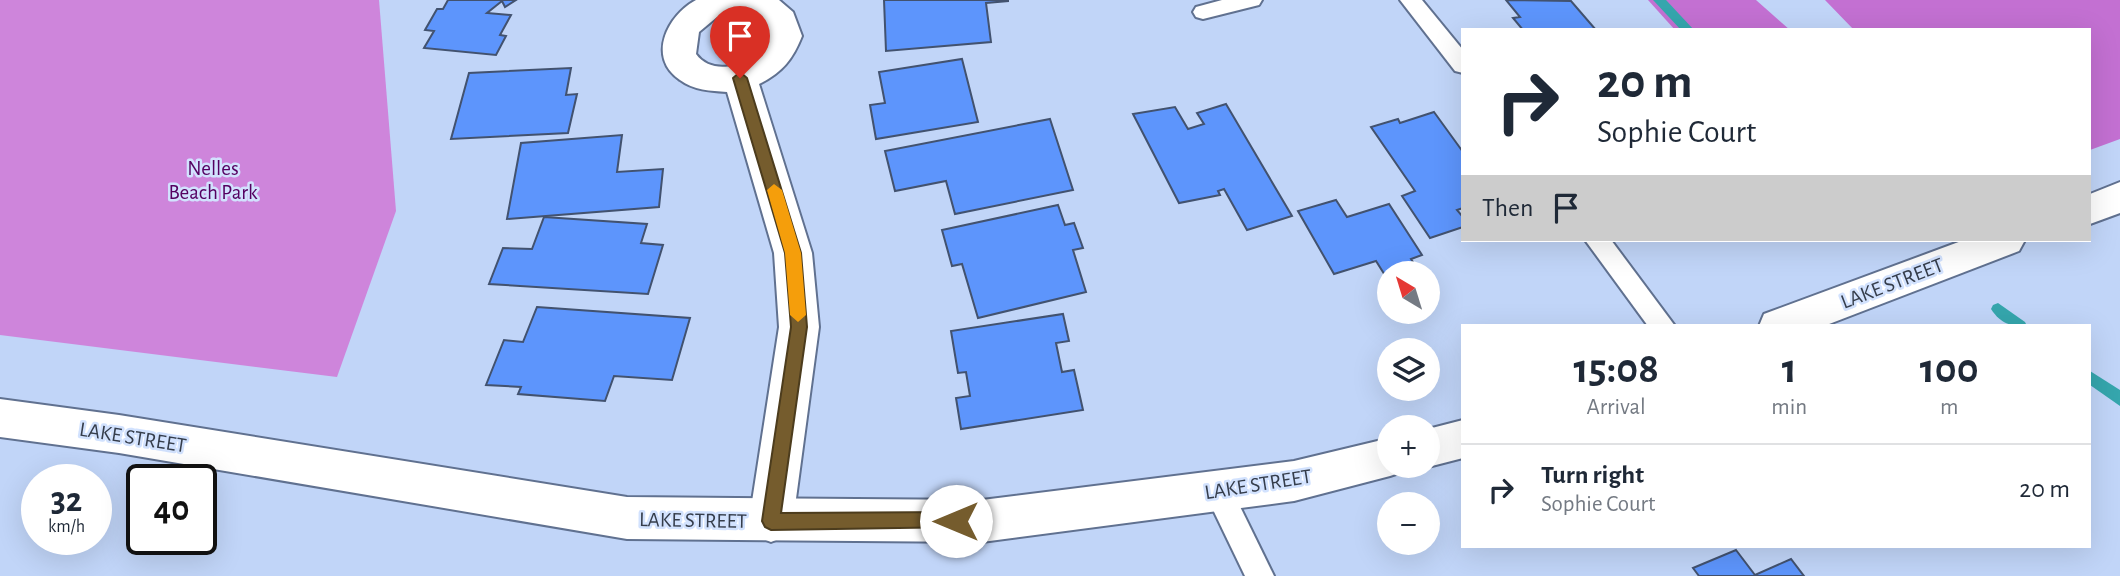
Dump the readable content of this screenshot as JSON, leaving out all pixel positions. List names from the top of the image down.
{
  "streets": {
    "street": ["LAKE STREET"]
  },
  "parks": ["Nelles Beach Park"],
  "north": "top left",
  "page": {
    "turn": ["20 m", "Sophie Court"],
    "then": "Then",
    "map_buttons": ["+", "−"],
    "eta": [
      "15:08",
      "Arrival",
      "1",
      "min",
      "100",
      "m"
    ],
    "list": [
      {
        "name": "Turn right",
        "note": "Sophie Court",
        "value": "20 m"
      }
    ],
    "speed": "32 km/h",
    "limit": "40"
  }
}
